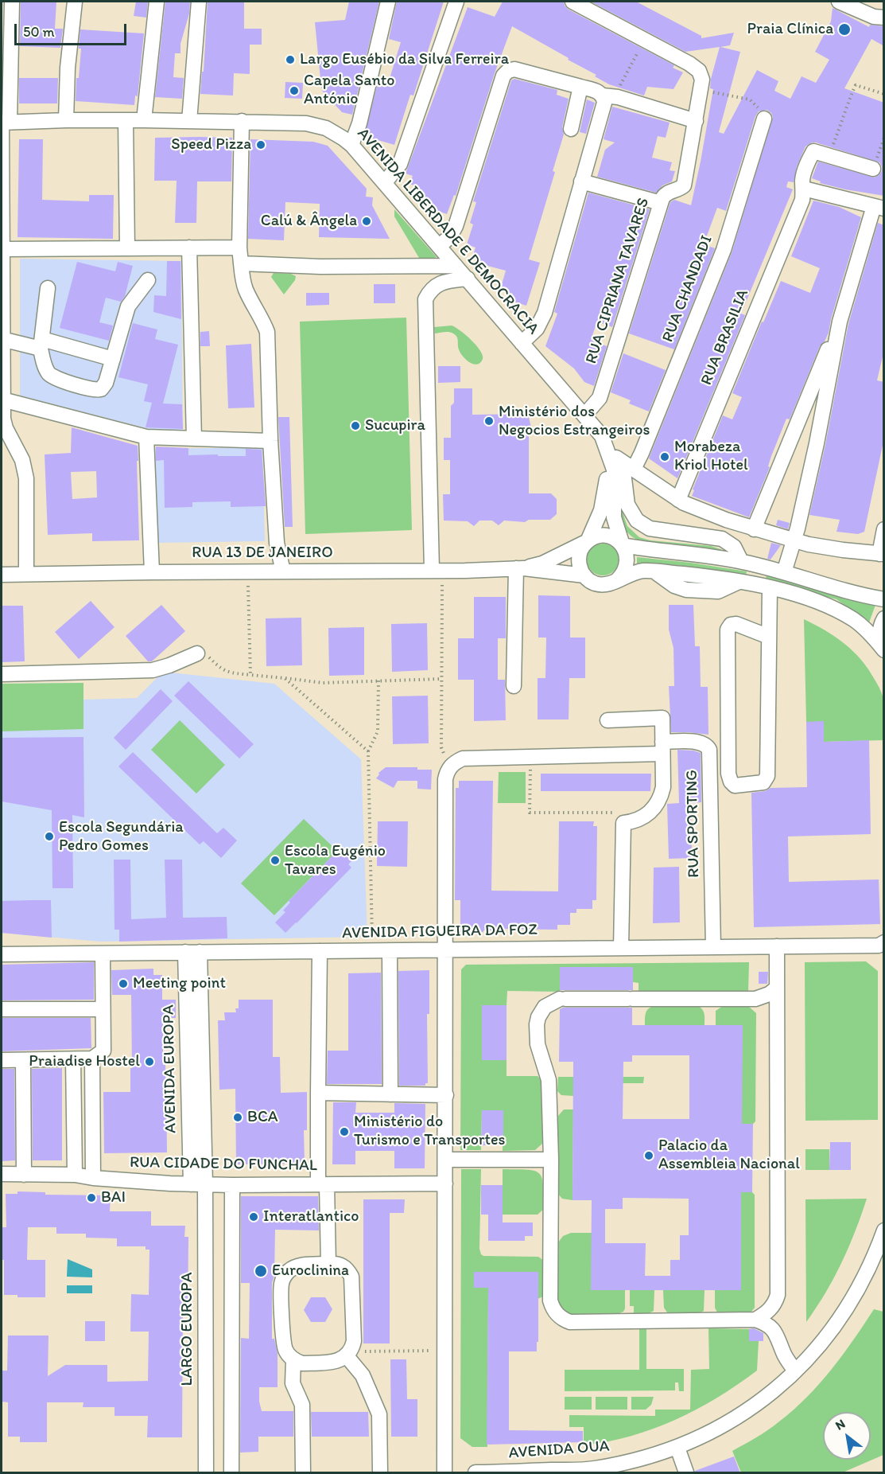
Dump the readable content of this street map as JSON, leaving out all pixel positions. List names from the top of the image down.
{
  "streets": {
    "street": [
      "AVENIDA LIBERDADE E DEMOCRACIA",
      "RUA CIPRIANA TAVARES",
      "RUA CHANDADI",
      "RUA BRASILIA",
      "RUA 13 DE JANEIRO",
      "RUA SPORTING",
      "AVENIDA FIGUEIRA DA FOZ",
      "AVENIDA EUROPA",
      "RUA CIDADE DO FUNCHAL",
      "LARGO EUROPA",
      "AVENIDA OUA"
    ]
  },
  "crossings": [
    ["AVENIDA LIBERDADE E DEMOCRACIA", "RUA CIPRIANA TAVARES"],
    ["AVENIDA LIBERDADE E DEMOCRACIA", "RUA 13 DE JANEIRO"],
    ["RUA SPORTING", "AVENIDA FIGUEIRA DA FOZ"],
    ["AVENIDA FIGUEIRA DA FOZ", "AVENIDA EUROPA"],
    ["AVENIDA EUROPA", "RUA CIDADE DO FUNCHAL"],
    ["AVENIDA EUROPA", "LARGO EUROPA"],
    ["RUA CIDADE DO FUNCHAL", "LARGO EUROPA"]
  ],
  "places": [
    "Praia Clínica",
    "Largo Eusébio da Silva Ferreira",
    "Capela Santo António",
    "Speed Pizza",
    "Calú & Ângela",
    "Ministério dos Negocios Estrangeiros",
    "Sucupira",
    "Morabeza Kriol Hotel",
    "Escola Segundária Pedro Gomes",
    "Escola Eugénio Tavares",
    "Meeting point",
    "Praiadise Hostel",
    "BCA",
    "Ministério do Turismo e Transportes",
    "Palacio da Assembleia Nacional",
    "BAI",
    "Interatlantico",
    "Euroclinina"
  ],
  "scale_bar": "50 m",
  "north": "top left"
}
